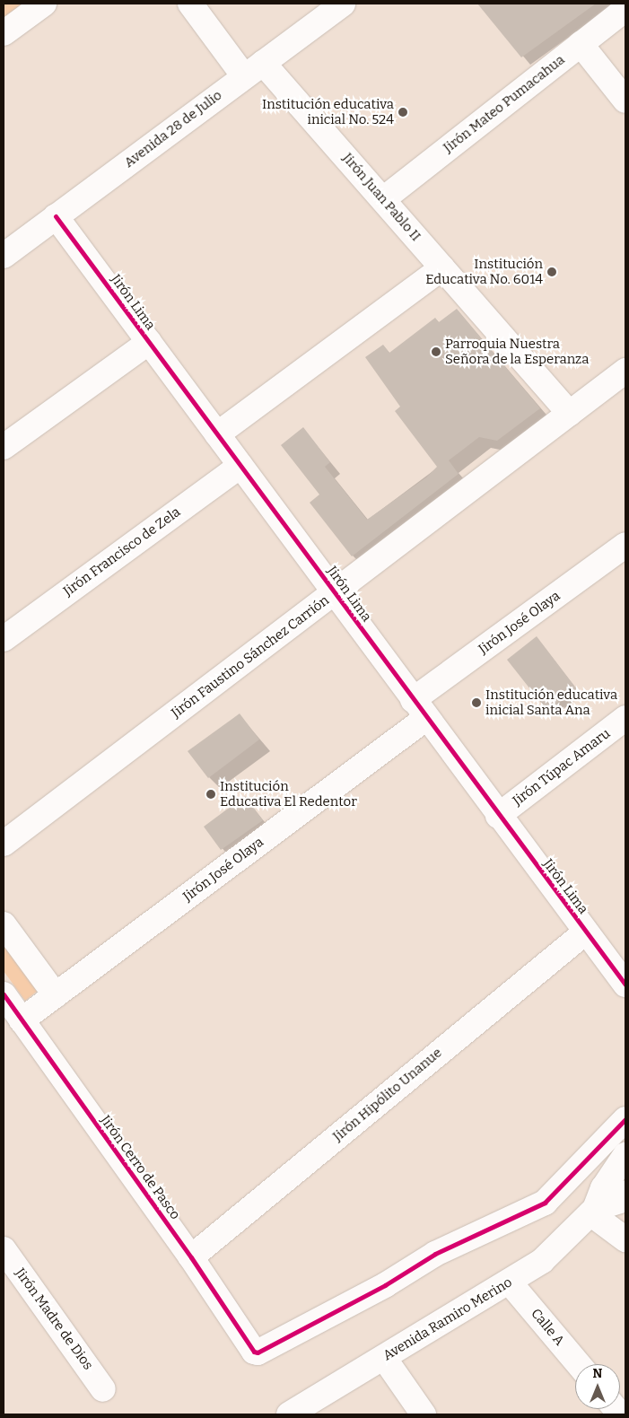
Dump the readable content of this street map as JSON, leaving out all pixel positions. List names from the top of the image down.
{
  "streets": {
    "street": [
      "Jirón Mateo Pumacahua",
      "Avenida 28 de Julio",
      "Jirón Juan Pablo II",
      "Jirón Lima",
      "Jirón Francisco de Zela",
      "Jirón José Olaya",
      "Jirón Faustino Sánchez Carrión",
      "Jirón Túpac Amaru",
      "Jirón Hipólito Unanue",
      "Jirón Cerro de Pasco",
      "Jirón Madre de Dios",
      "Avenida Ramiro Merino",
      "Calle A"
    ]
  },
  "crossings": [
    ["Jirón Mateo Pumacahua", "Jirón Juan Pablo II"],
    ["Avenida 28 de Julio", "Jirón Juan Pablo II"],
    ["Avenida 28 de Julio", "Jirón Lima"],
    ["Jirón Juan Pablo II", "Jirón Faustino Sánchez Carrión"],
    ["Jirón Lima", "Jirón Francisco de Zela"],
    ["Jirón Lima", "Jirón José Olaya"],
    ["Jirón Lima", "Jirón Faustino Sánchez Carrión"],
    ["Jirón Lima", "Jirón Túpac Amaru"],
    ["Jirón Lima", "Jirón Hipólito Unanue"],
    ["Jirón José Olaya", "Jirón Cerro de Pasco"],
    ["Jirón Hipólito Unanue", "Jirón Cerro de Pasco"],
    ["Avenida Ramiro Merino", "Calle A"]
  ],
  "places": [
    "Institución educativa inicial No. 524",
    "Institución Educativa No. 6014",
    "Parroquia Nuestra Señora de la Esperanza",
    "Institución educativa inicial Santa Ana",
    "Institución Educativa El Redentor"
  ],
  "north": "top"
}
